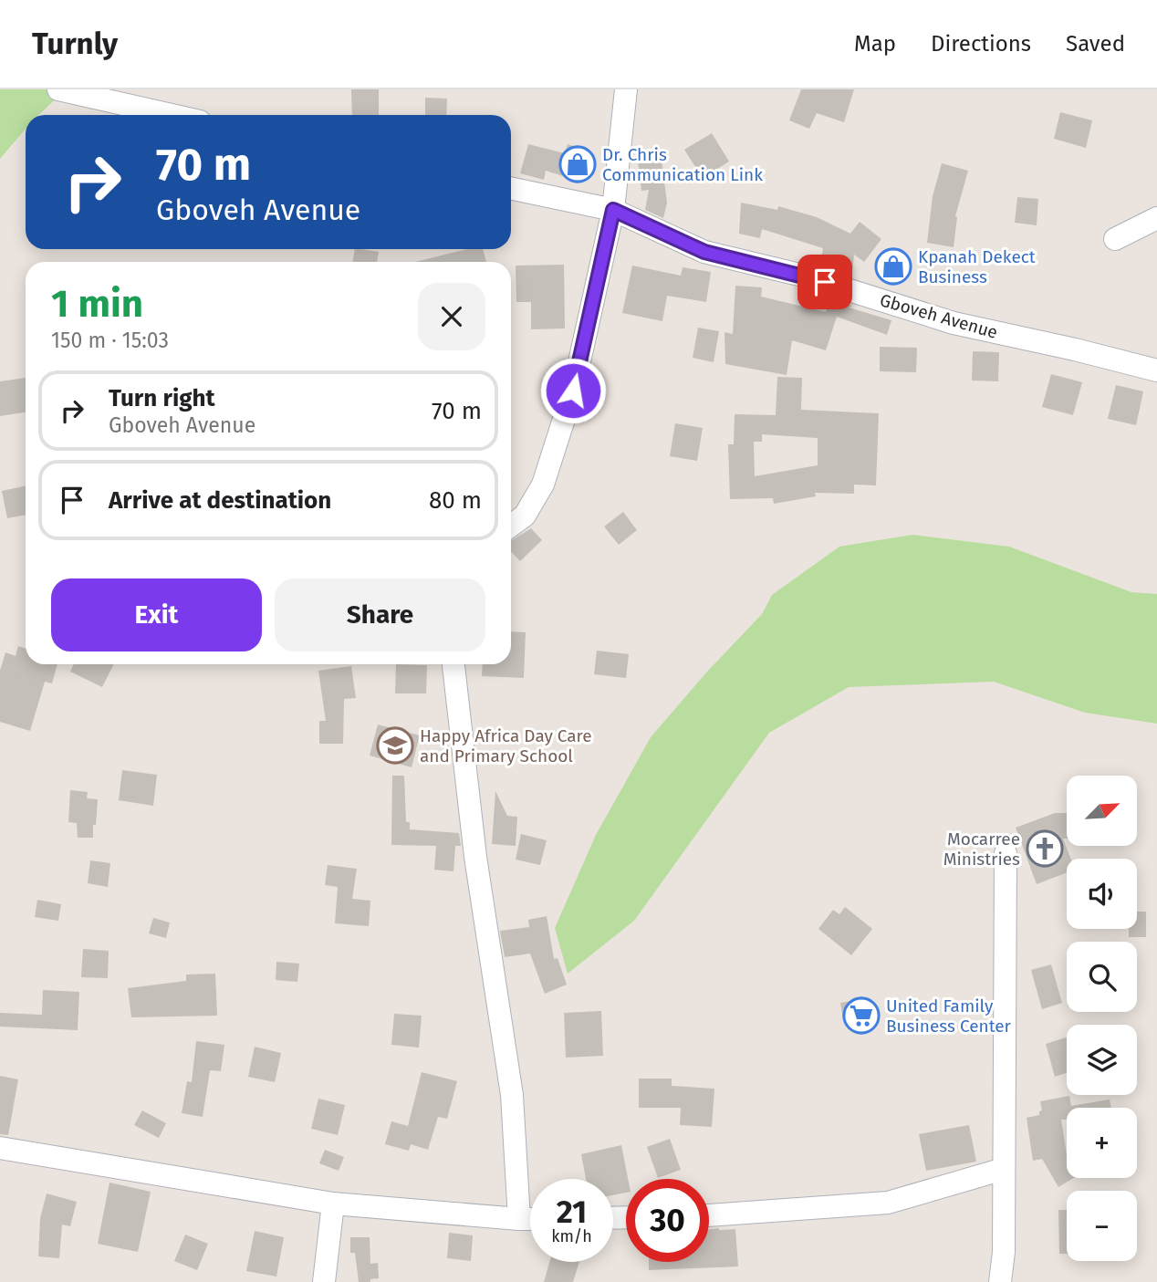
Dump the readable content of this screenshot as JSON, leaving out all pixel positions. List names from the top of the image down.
{
  "streets": {
    "street": ["Gboveh Avenue"]
  },
  "places": {
    "shop": ["Dr. Chris Communication Link", "Kpanah Dekect Business"],
    "school or university": ["Happy Africa Day Care and Primary School"],
    "church": ["Mocarree Ministries"],
    "supermarket": ["United Family Business Center"]
  },
  "north": "top right",
  "page": {
    "header": "Turnly",
    "nav": ["Map", "Directions", "Saved"],
    "turn": ["70 m", "Gboveh Avenue"],
    "heading": ["1 min", "150 m · 15:03"],
    "list": [
      {
        "name": "Turn right",
        "note": "Gboveh Avenue",
        "value": "70 m"
      },
      {
        "name": "Arrive at destination",
        "value": "80 m"
      }
    ],
    "buttons": ["Exit", "Share"],
    "map_buttons": ["+", "−"],
    "speed": "21 km/h",
    "limit": "30"
  }
}
